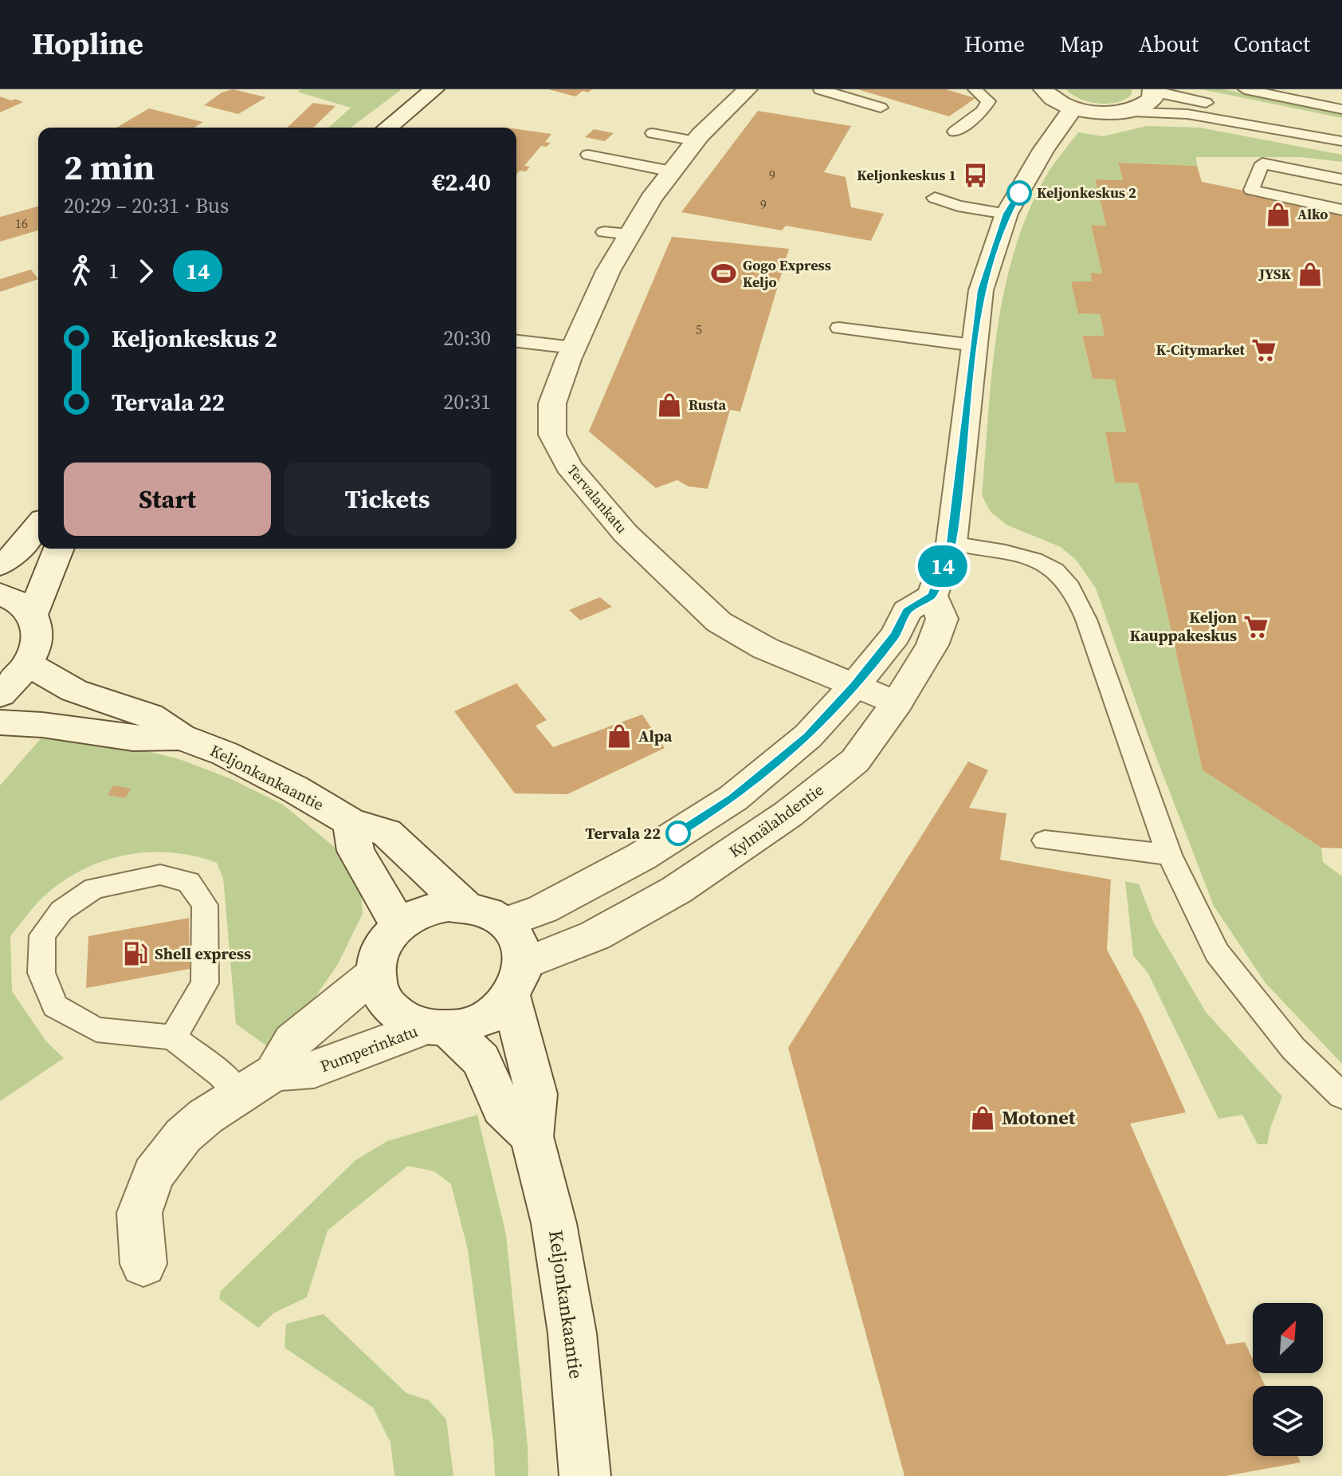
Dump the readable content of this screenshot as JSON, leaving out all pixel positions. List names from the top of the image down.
{
  "streets": {
    "street": [
      "Tervalankatu",
      "Keljonkankaantie",
      "Kylmälahdentie",
      "Pumperinkatu"
    ]
  },
  "crossings": [
    ["Tervalankatu", "Kylmälahdentie"],
    ["Keljonkankaantie", "Kylmälahdentie"],
    ["Keljonkankaantie", "Pumperinkatu"],
    ["Kylmälahdentie", "Pumperinkatu"]
  ],
  "places": {
    "bus stop": ["Keljonkeskus 1"],
    "other": ["Keljonkeskus 2", "Tervala 22"],
    "shop": [
      "Alko",
      "JYSK",
      "Rusta",
      "Alpa",
      "Motonet"
    ],
    "sports": ["Gogo Express Keljo"],
    "supermarket": ["K-Citymarket", "Keljon Kauppakeskus"],
    "fuel station": ["Shell express"]
  },
  "lines": ["bus line 14"],
  "house_numbers": [
    "9",
    "9",
    "16",
    "5"
  ],
  "north": "top right",
  "page": {
    "header": "Hopline",
    "nav": [
      "Home",
      "Map",
      "About",
      "Contact"
    ],
    "on_map": "14",
    "heading": ["2 min", "20:29 – 20:31 · Bus", "€2.40"],
    "legs": ["1", "14"],
    "list": [
      {
        "name": "Keljonkeskus 2",
        "value": "20:30"
      },
      {
        "name": "Tervala 22",
        "value": "20:31"
      }
    ],
    "buttons": ["Start", "Tickets"]
  }
}
